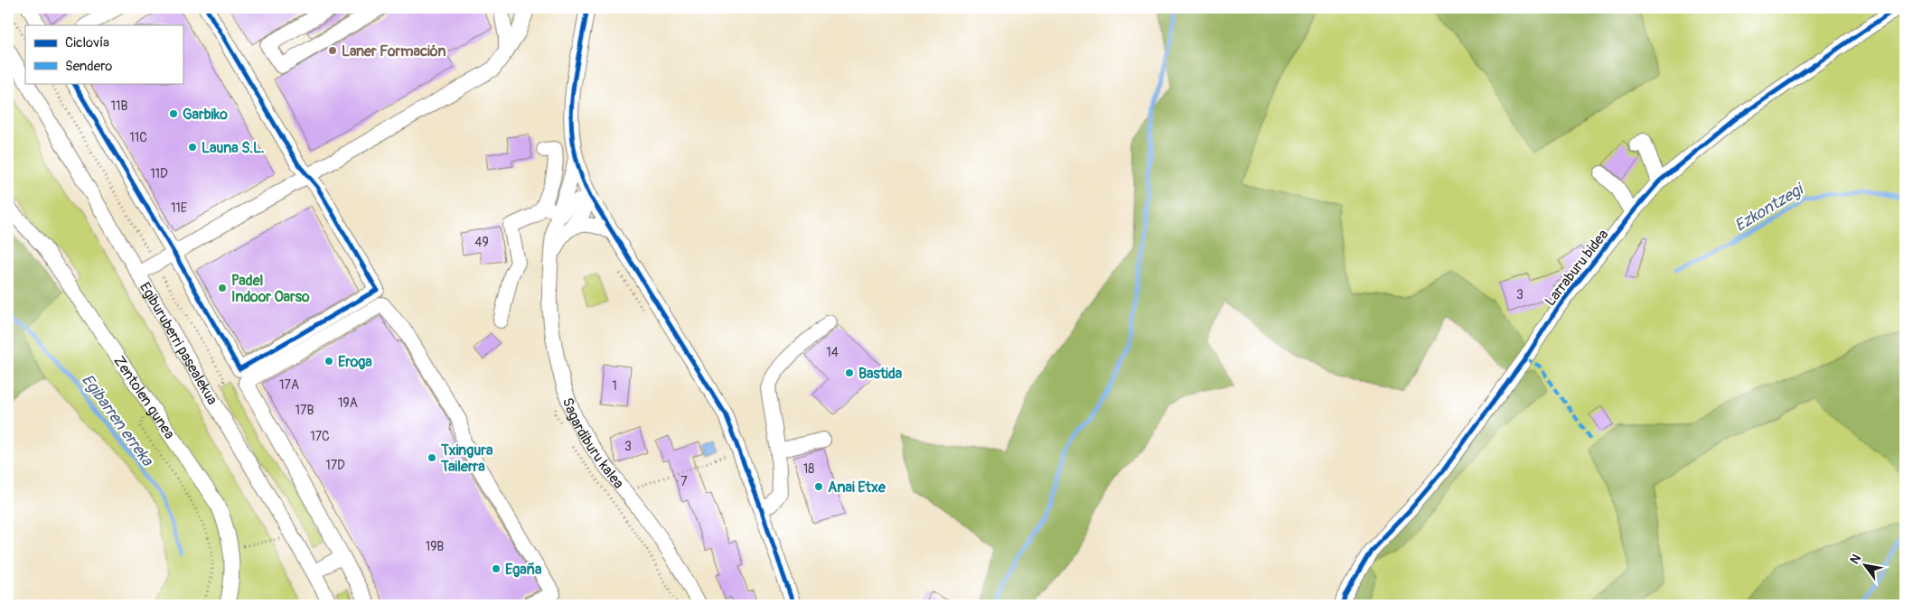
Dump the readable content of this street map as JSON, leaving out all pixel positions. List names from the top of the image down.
{
  "streets": {
    "street": [
      "Larraburu bidea",
      "Egiburuberri pasealekua",
      "Zentolen gunea",
      "Sagardiburu kalea"
    ]
  },
  "water": ["Ezkontzegi", "Egibarren erreka"],
  "places": [
    "Laner Formación",
    "Garbiko",
    "Launa S.L.",
    "Padel Indoor Oarso",
    "Eroga",
    "Bastida",
    "Txingura Tailerra",
    "Anai Etxe",
    "Egaña"
  ],
  "house_numbers": [
    "11B",
    "11C",
    "11D",
    "11E",
    "49",
    "3",
    "14",
    "17A",
    "1",
    "19A",
    "17B",
    "17C",
    "3",
    "17D",
    "18",
    "7",
    "19B"
  ],
  "legend": ["Ciclovía", "Sendero"],
  "north": "top left"
}
